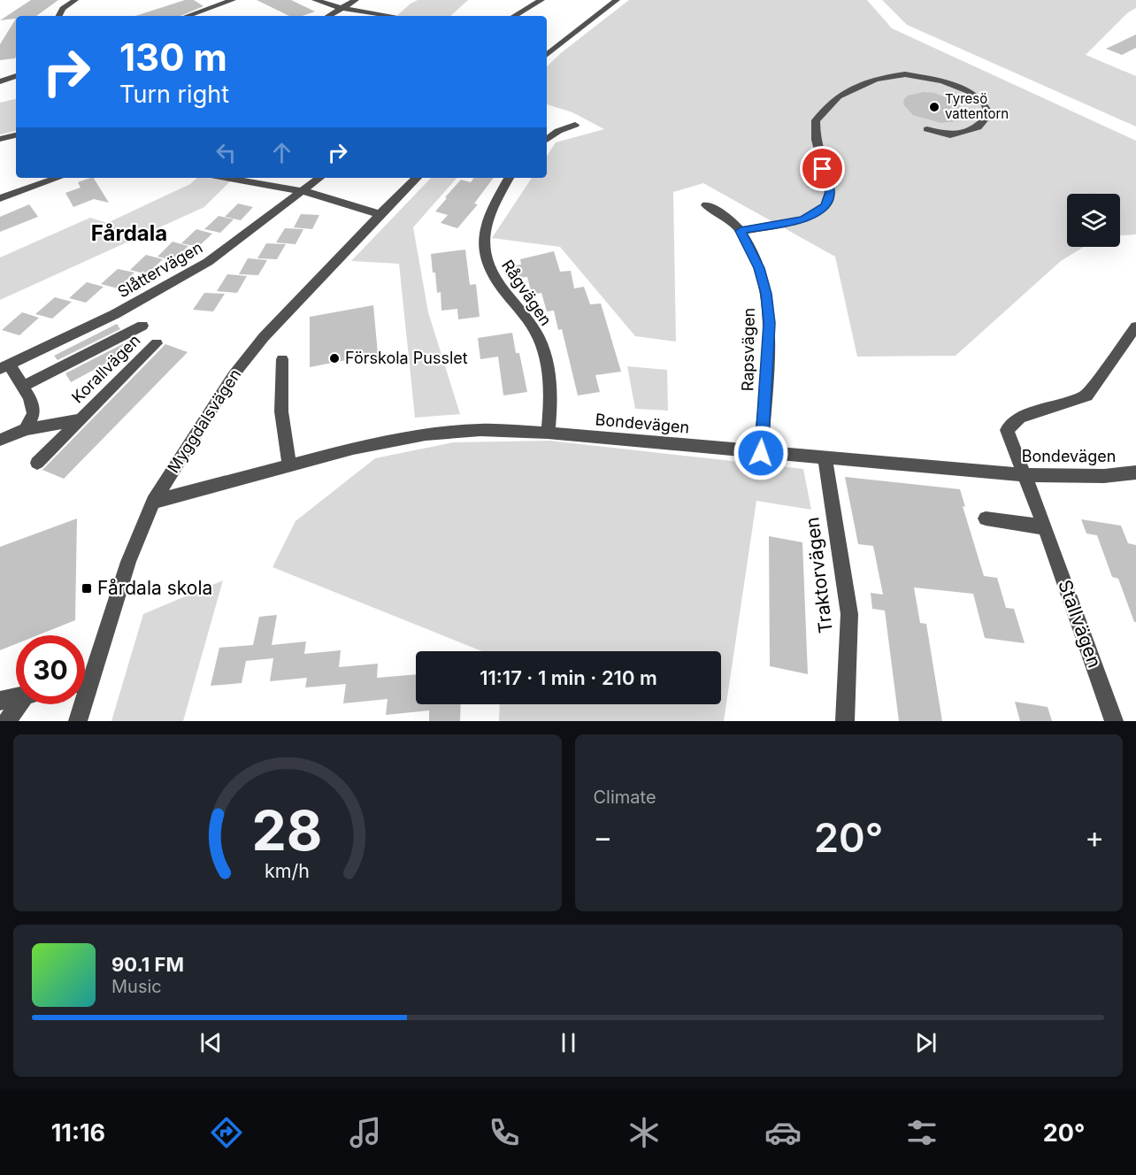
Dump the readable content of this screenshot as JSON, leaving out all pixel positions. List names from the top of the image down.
{
  "streets": {
    "street": [
      "Slåttervägen",
      "Rågvägen",
      "Rapsvägen",
      "Korallvägen",
      "Myggdalsvägen",
      "Bondevägen",
      "Traktorvägen",
      "Stallvägen"
    ]
  },
  "crossings": [
    ["Rågvägen", "Bondevägen"],
    ["Rapsvägen", "Bondevägen"],
    ["Myggdalsvägen", "Bondevägen"],
    ["Bondevägen", "Traktorvägen"],
    ["Bondevägen", "Stallvägen"]
  ],
  "districts": ["Fårdala"],
  "places": {
    "other": ["Tyresö vattentorn", "Förskola Pusslet"],
    "transit": ["Fårdala skola"]
  },
  "page": {
    "turn": ["130 m", "Turn right"],
    "limit": "30",
    "trip": "11:17 · 1 min · 210 m",
    "tile": "Climate",
    "heat": ["−", "20°", "+"],
    "song": ["90.1 FM", "Music"],
    "tabs": ["11:16", "20°"],
    "gauge": ["28", "km/h"]
  }
}
